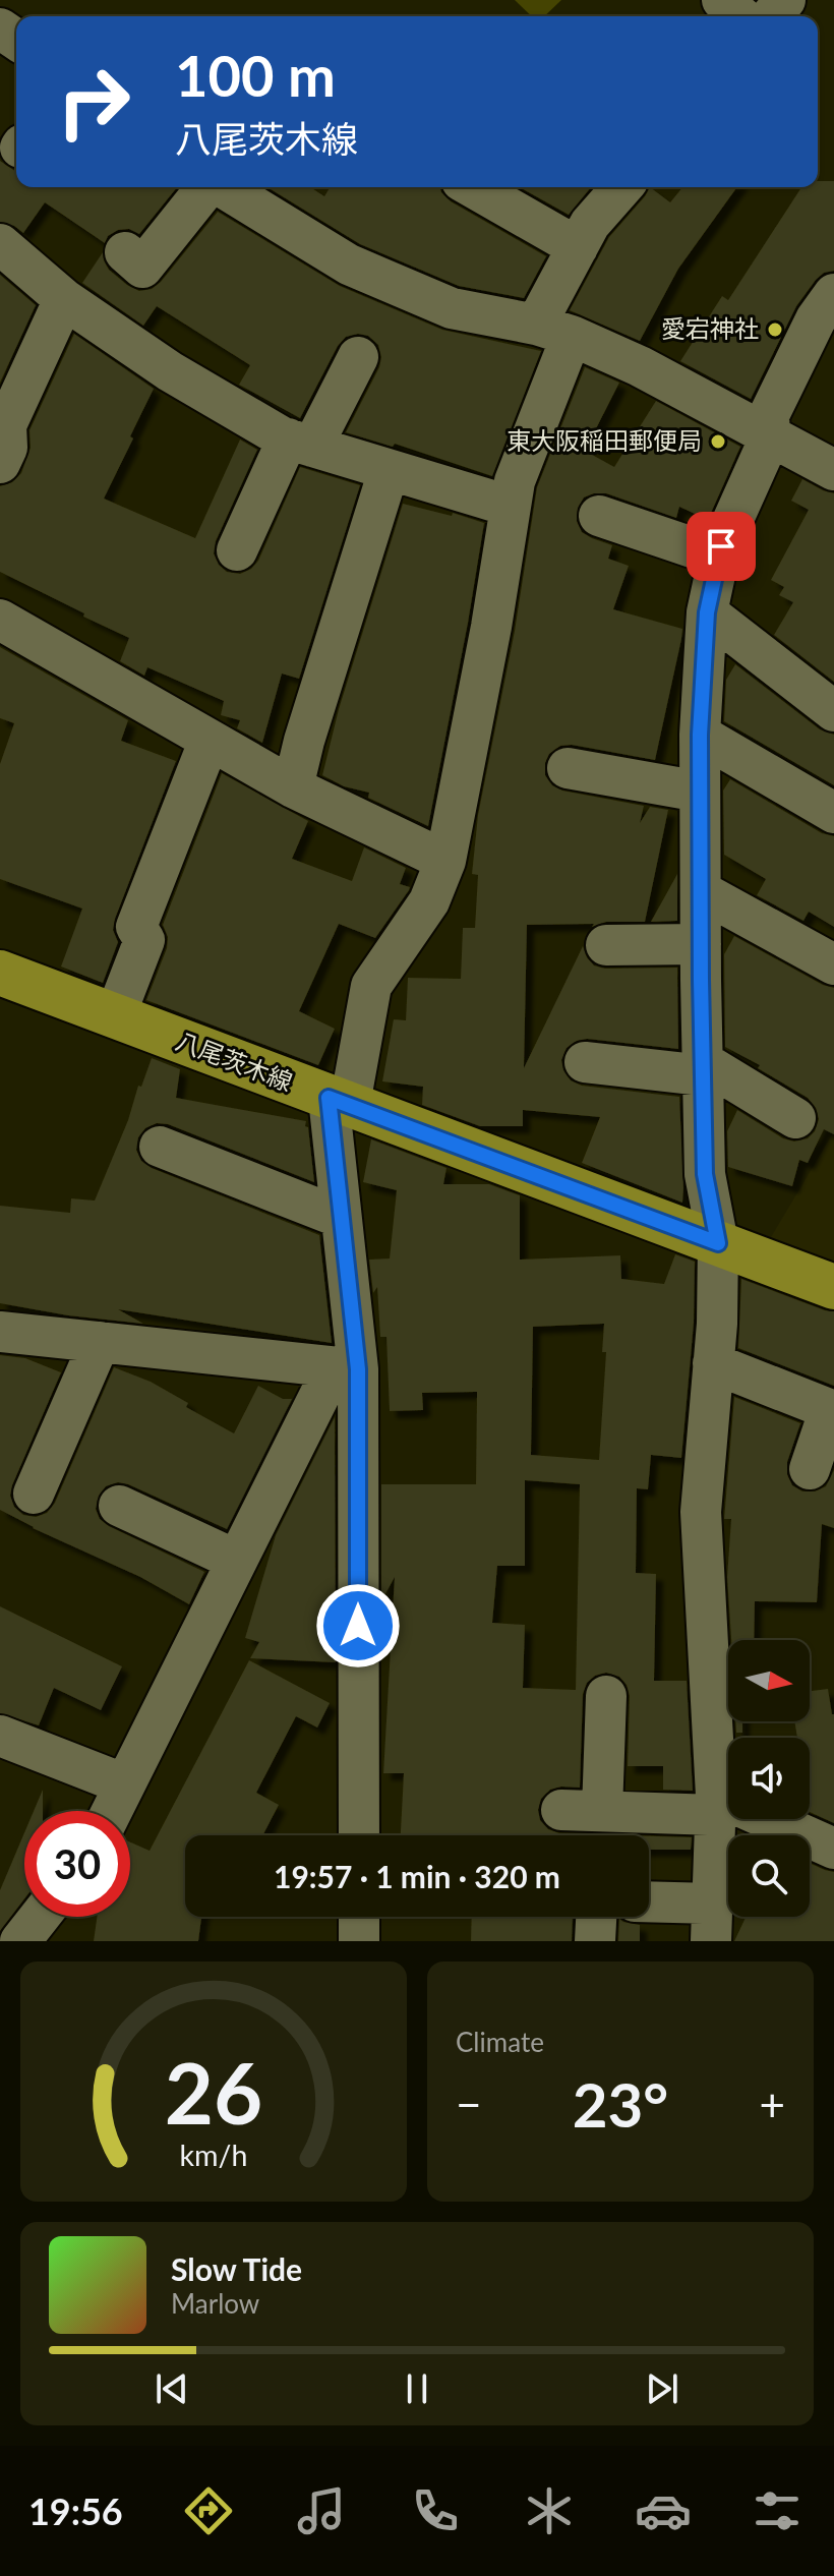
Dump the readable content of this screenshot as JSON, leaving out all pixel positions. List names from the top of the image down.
{
  "streets": {
    "main road": ["八尾茨木線"]
  },
  "places": ["愛宕神社", "東大阪稲田郵便局"],
  "north": "right",
  "page": {
    "turn": ["100 m", "八尾茨木線"],
    "limit": "30",
    "trip": "19:57 · 1 min · 320 m",
    "tile": "Climate",
    "heat": ["−", "23°", "+"],
    "song": ["Slow Tide", "Marlow"],
    "tabs": "19:56",
    "gauge": ["26", "km/h"]
  }
}
